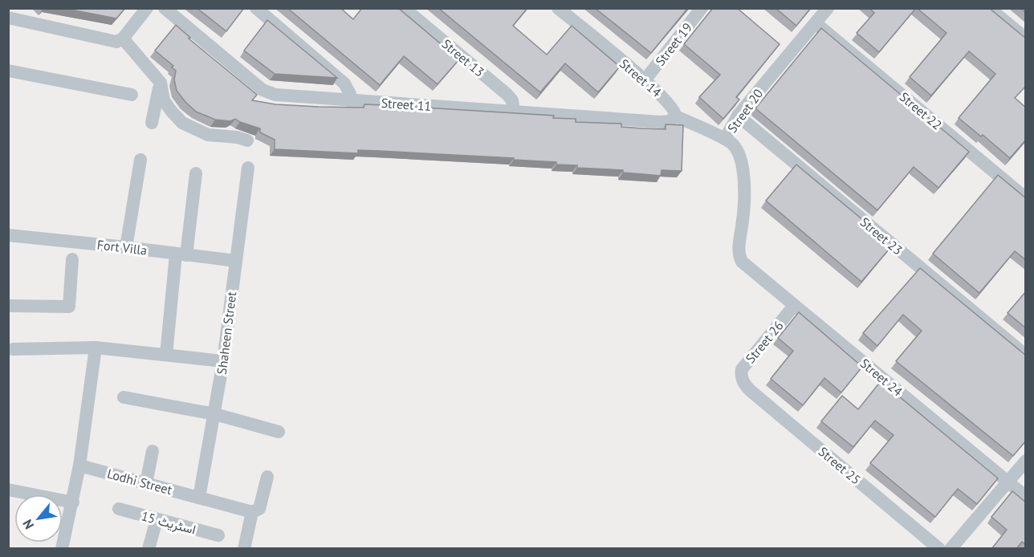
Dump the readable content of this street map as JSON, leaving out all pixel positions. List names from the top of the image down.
{
  "streets": {
    "street": [
      "Street 19",
      "Street 13",
      "Street 14",
      "Street 11",
      "Street 20",
      "Street 22",
      "Street 23",
      "Fort Villa",
      "Shaheen Street",
      "Street 26",
      "Street 24",
      "Street 25",
      "Lodhi Street",
      "اسٹریٹ 15"
    ]
  },
  "crossings": [
    ["Street 19", "Street 14"],
    ["Street 13", "Street 11"],
    ["Street 14", "Street 11"],
    ["Street 14", "Street 20"],
    ["Street 20", "Street 22"],
    ["Street 20", "Street 23"],
    ["Street 20", "Street 24"],
    ["Fort Villa", "Shaheen Street"],
    ["Shaheen Street", "Lodhi Street"],
    ["Street 26", "Street 24"],
    ["Street 26", "Street 25"]
  ],
  "north": "bottom left"
}
